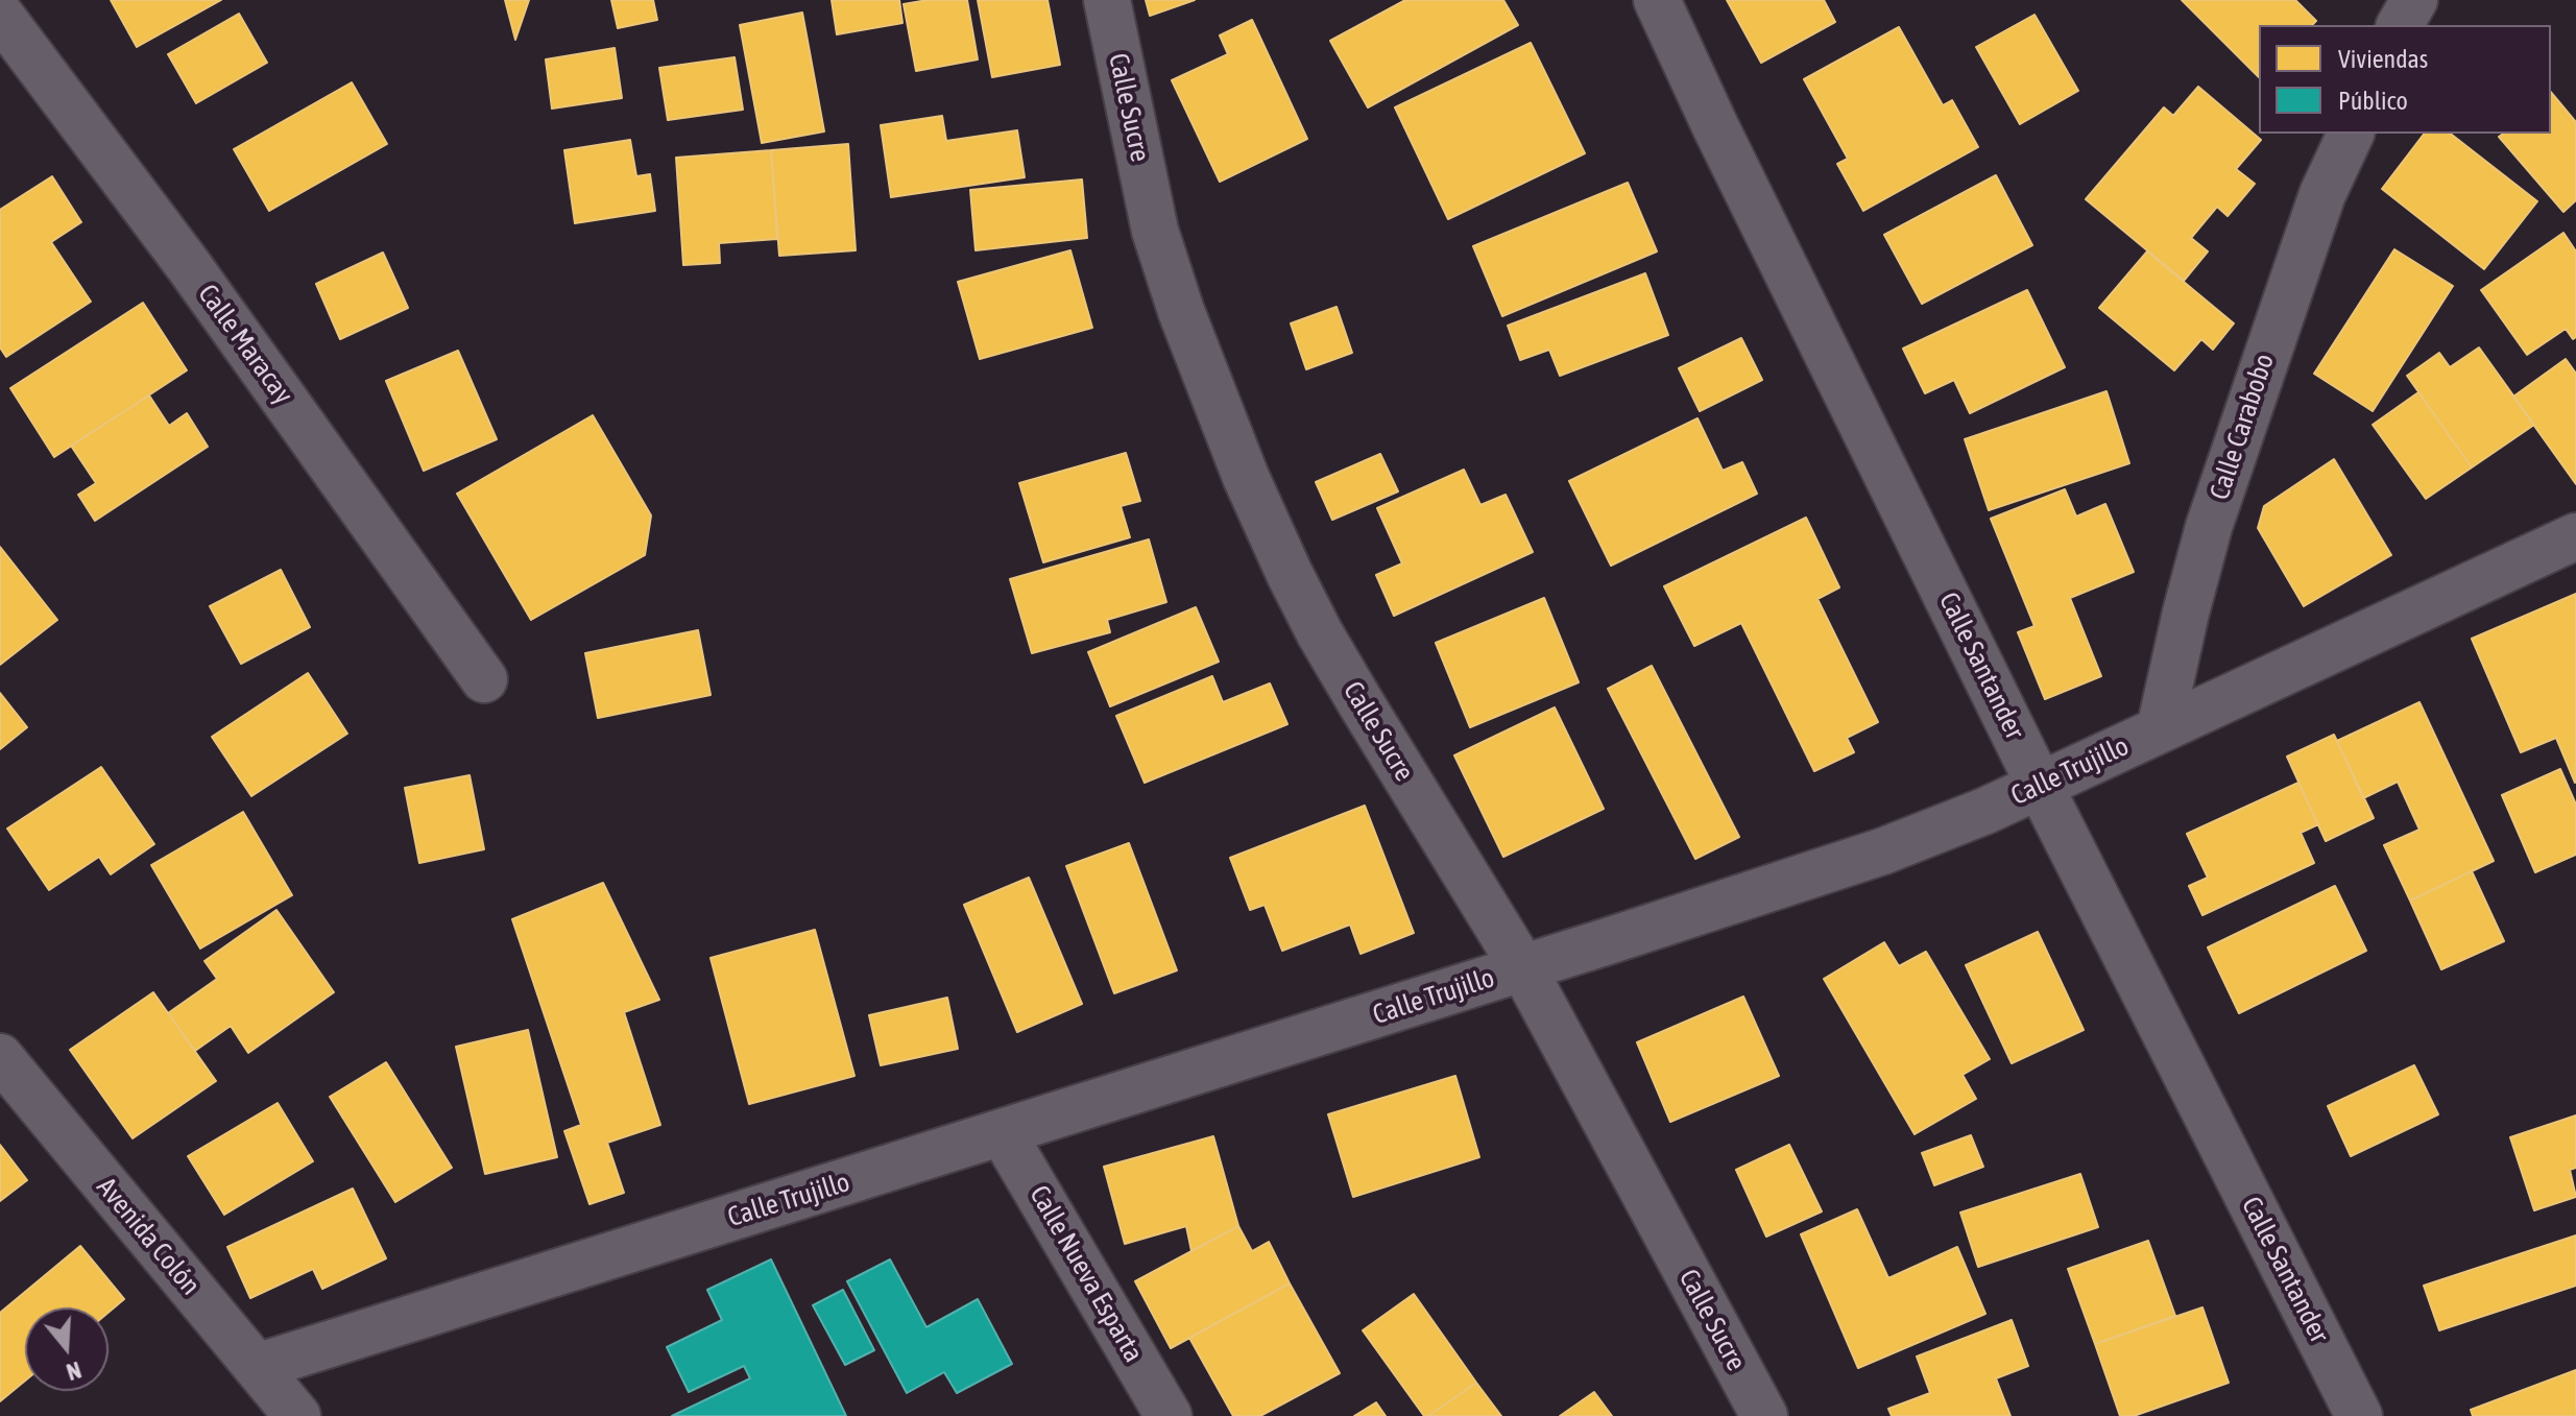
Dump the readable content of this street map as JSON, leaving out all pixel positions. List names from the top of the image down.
{
  "streets": {
    "street": [
      "Calle Sucre",
      "Calle Maracay",
      "Calle Carabobo",
      "Calle Santander",
      "Calle Trujillo",
      "Avenida Colón",
      "Calle Nueva Esparta"
    ]
  },
  "crossings": [
    ["Calle Sucre", "Calle Trujillo"],
    ["Calle Carabobo", "Calle Trujillo"],
    ["Calle Santander", "Calle Trujillo"],
    ["Calle Trujillo", "Avenida Colón"],
    ["Calle Trujillo", "Calle Nueva Esparta"]
  ],
  "legend": ["Viviendas", "Público"],
  "north": "bottom"
}
